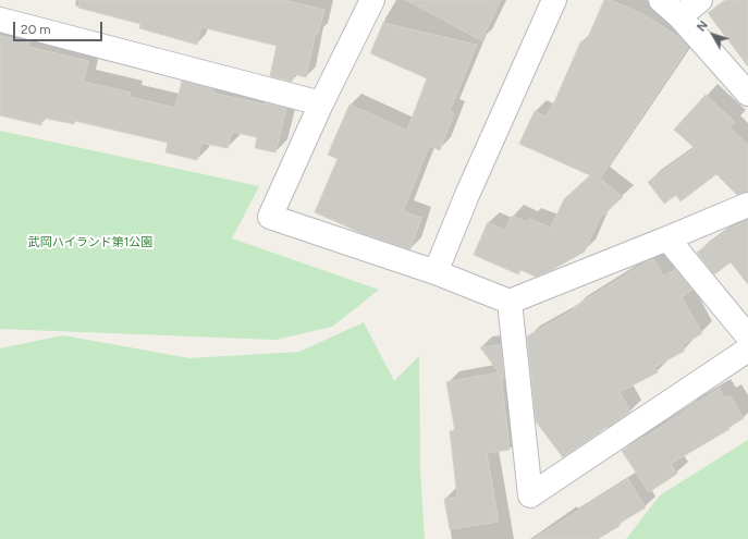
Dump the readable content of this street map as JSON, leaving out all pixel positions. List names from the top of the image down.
{
  "parks": ["武岡ハイランド第1公園"],
  "scale_bar": "20 m",
  "north": "top left"
}
